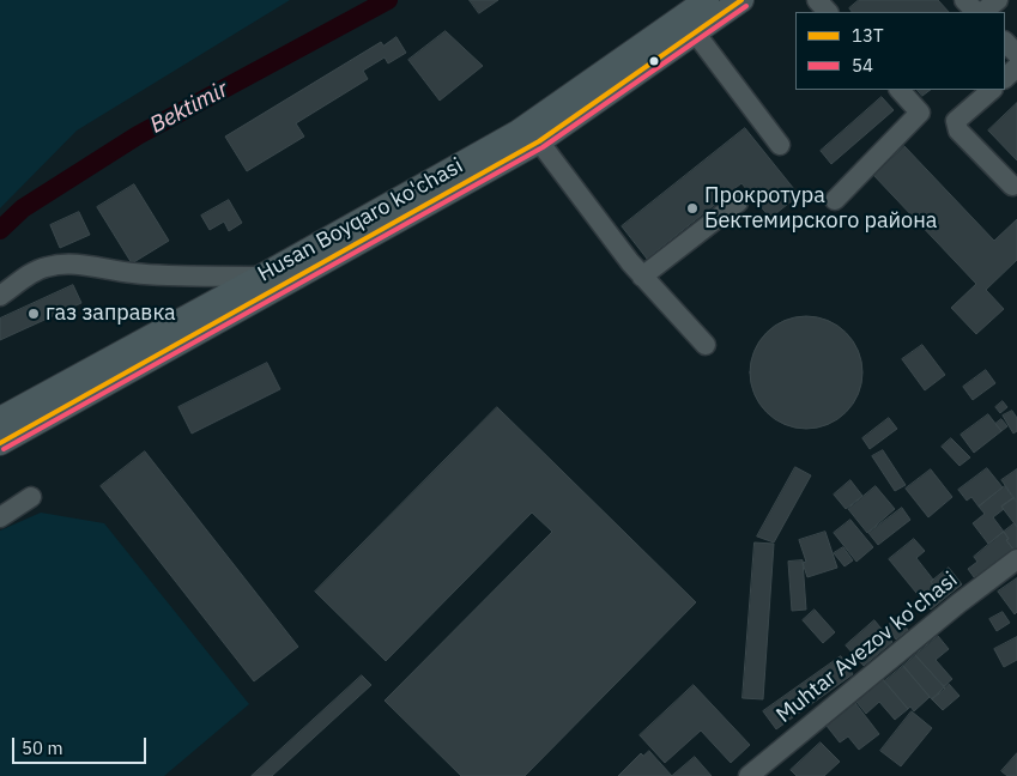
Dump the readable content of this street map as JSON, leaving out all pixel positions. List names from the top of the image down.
{
  "streets": {
    "main road": ["Husan Boyqaro ko'chasi"],
    "street": ["Muhtar Avezov ko'chasi"]
  },
  "water": ["Bektimir"],
  "places": ["Прокротура Бектемирского района", "газ заправка"],
  "lines": ["transit line 13Т", "transit line 54"],
  "legend": ["13Т", "54"],
  "scale_bar": "50 m"
}
